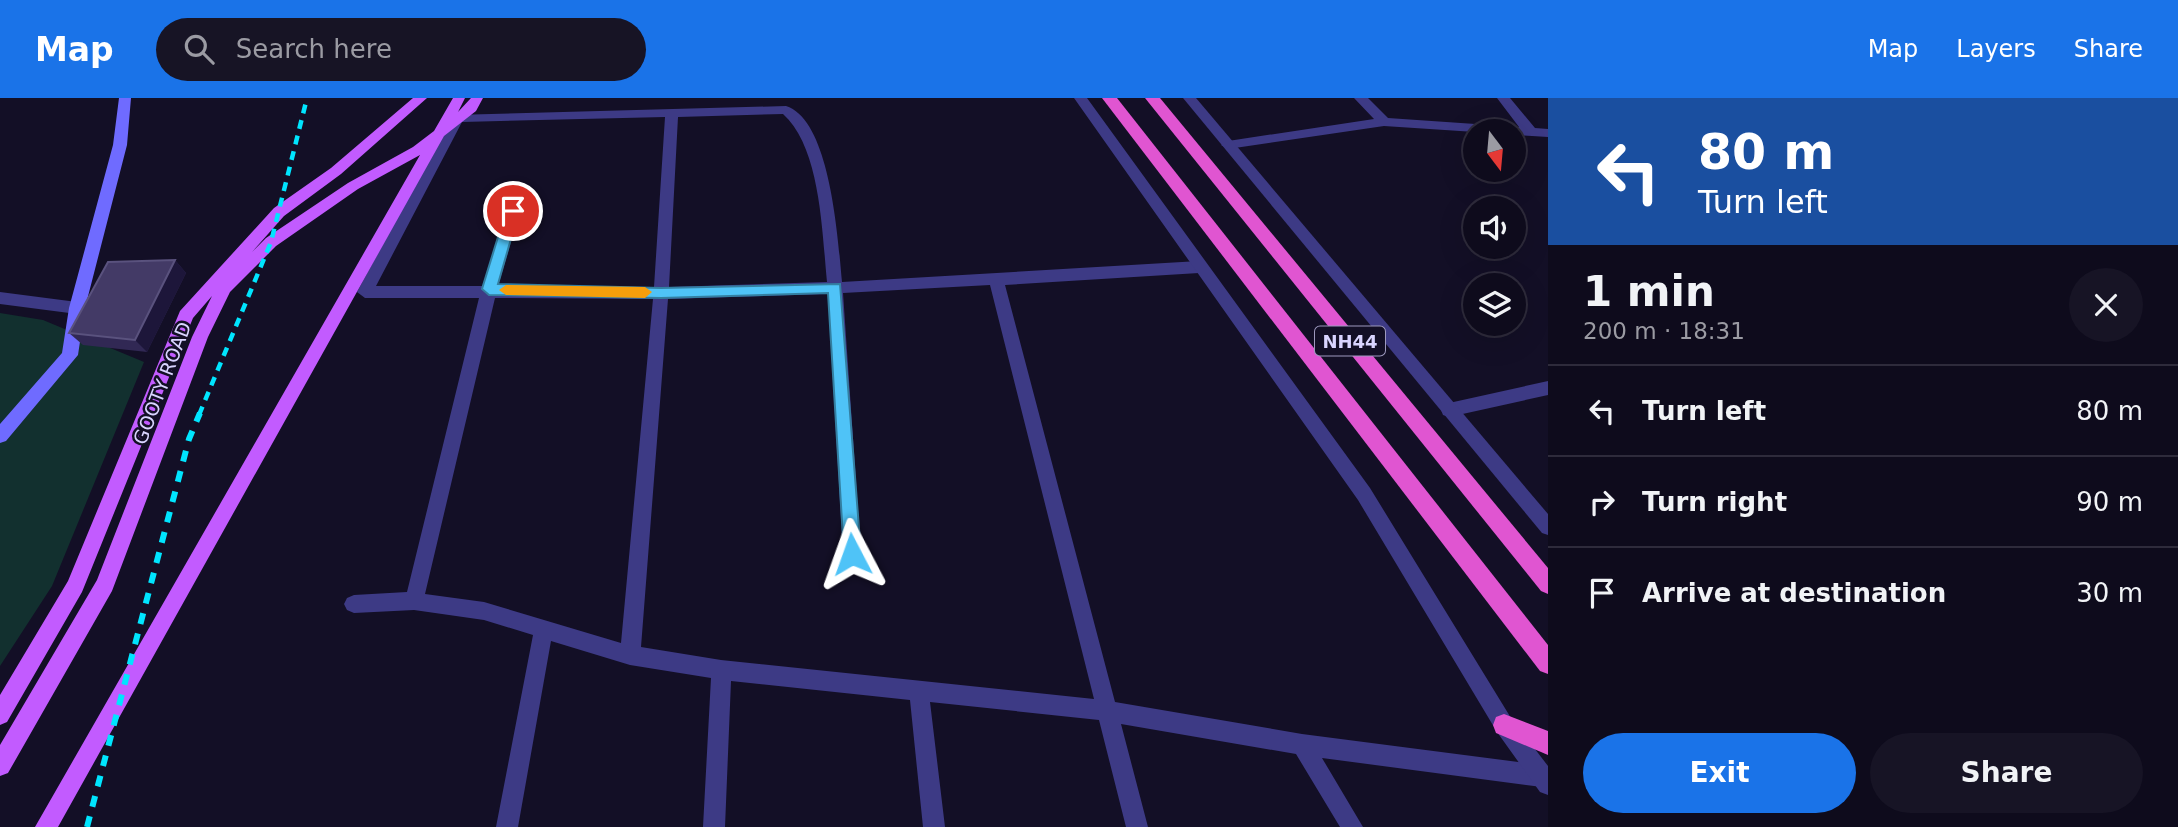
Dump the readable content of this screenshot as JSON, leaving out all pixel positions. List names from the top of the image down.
{
  "streets": {
    "highway": ["NH44"],
    "main road": ["GOOTY ROAD"]
  },
  "north": "bottom",
  "page": {
    "header": "Map",
    "search": "Search here",
    "nav": ["Map", "Layers", "Share"],
    "turn": ["80 m", "Turn left"],
    "heading": ["1 min", "200 m · 18:31"],
    "list": [
      {
        "name": "Turn left",
        "value": "80 m"
      },
      {
        "name": "Turn right",
        "value": "90 m"
      },
      {
        "name": "Arrive at destination",
        "value": "30 m"
      }
    ],
    "buttons": ["Exit", "Share"]
  }
}
